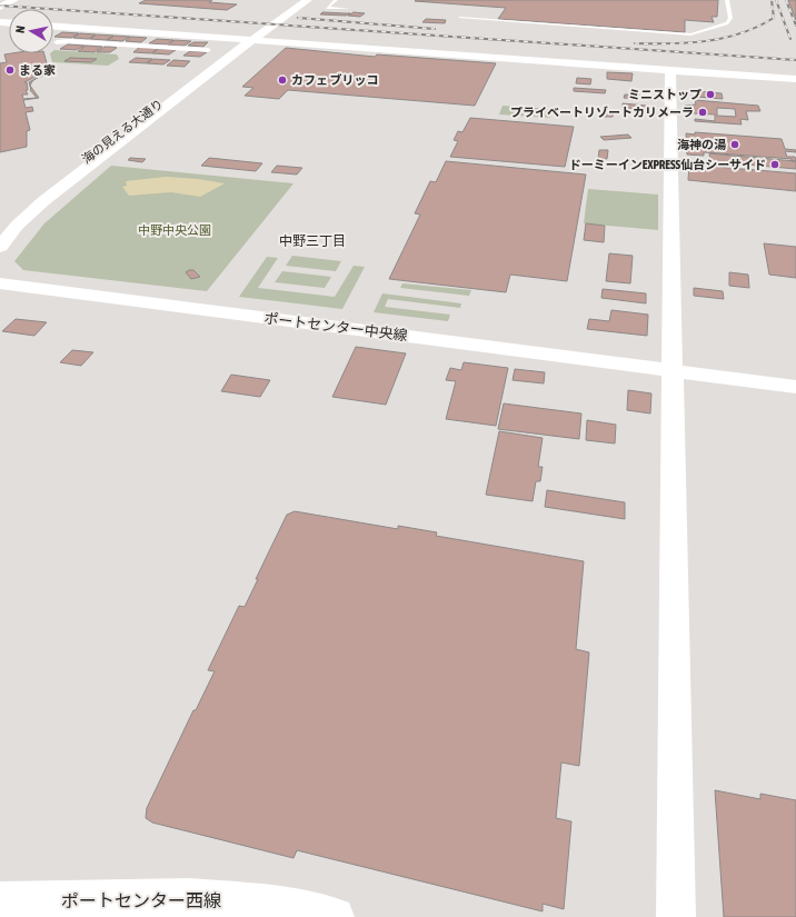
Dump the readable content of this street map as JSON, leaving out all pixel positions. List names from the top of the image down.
{
  "streets": {
    "street": ["海の見える大通り", "ポートセンター中央線", "ポートセンター西線"]
  },
  "districts": ["中野三丁目"],
  "parks": ["中野中央公園"],
  "places": [
    "まる家",
    "カフェ ブリッコ",
    "ミニストップ",
    "プライベートリゾートカリメーラ",
    "海神の湯",
    "ドーミーインEXPRESS仙台シーサイド"
  ],
  "north": "left"
}
